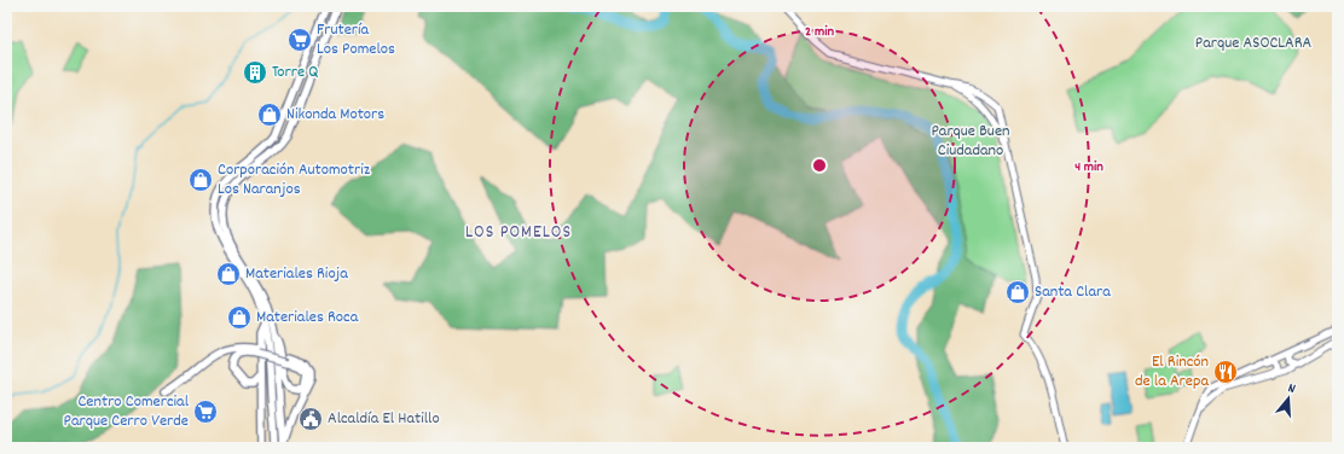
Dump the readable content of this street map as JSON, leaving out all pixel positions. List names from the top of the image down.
{
  "districts": ["LOS POMELOS"],
  "parks": ["Parque ASOCLARA", "Parque Buen Ciudadano"],
  "places": {
    "supermarket": ["Frutería Los Pomelos", "Centro Comercial Parque Cerro Verde"],
    "building": ["Torre Q"],
    "shop": [
      "Nikonda Motors",
      "Corporación Automotriz Los Naranjos",
      "Materiales Rioja",
      "Santa Clara",
      "Materiales Roca"
    ],
    "restaurant": ["El Rincón de la Arepa"],
    "public building": ["Alcaldía El Hatillo"]
  },
  "north": "top",
  "rings": ["2 min", "4 min"]
}
